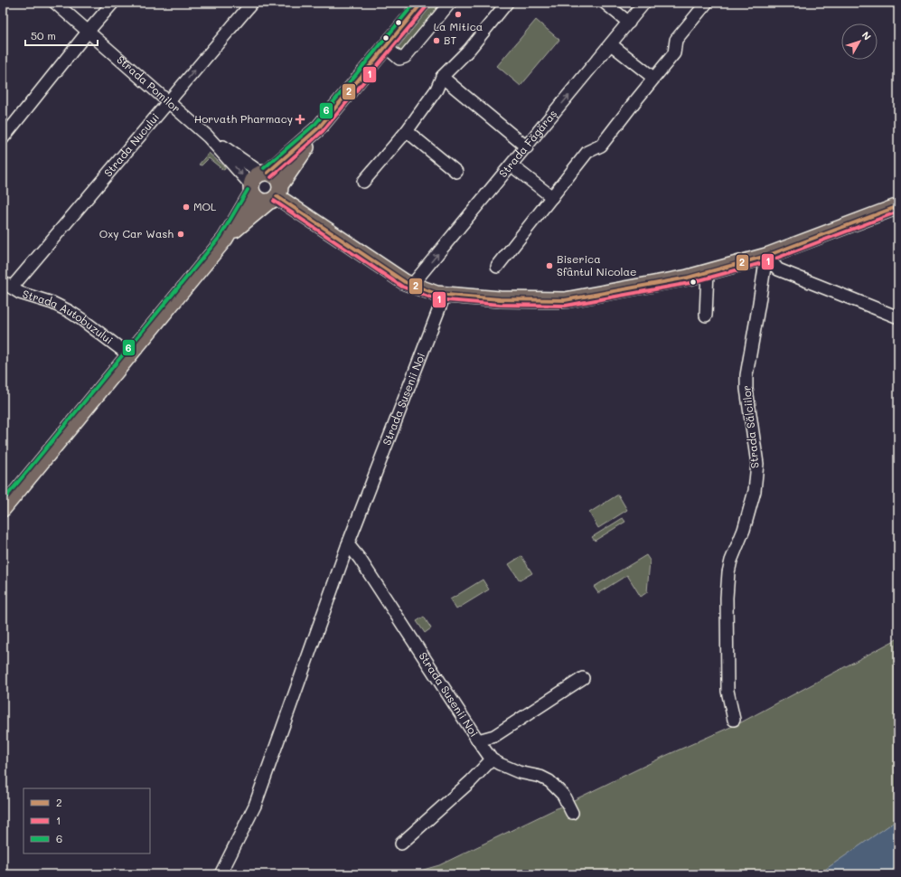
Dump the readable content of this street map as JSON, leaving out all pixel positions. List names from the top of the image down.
{
  "streets": {
    "street": [
      "Strada Pomilor",
      "Strada Făgăraș",
      "Strada Nucului",
      "Strada Autobuzului",
      "Strada Susenii Noi",
      "Strada Sălciilor"
    ]
  },
  "crossings": [
    ["Strada Pomilor", "Strada Nucului"],
    ["Strada Nucului", "Strada Autobuzului"]
  ],
  "places": {
    "other": [
      "La Mitica",
      "BT",
      "MOL",
      "Oxy Car Wash",
      "Biserica Sfântul Nicolae"
    ],
    "health": ["Horvath Pharmacy"]
  },
  "lines": ["transit line 2", "transit line 6", "transit line 1"],
  "legend": ["2", "1", "6"],
  "scale_bar": "50 m",
  "north": "top right"
}
